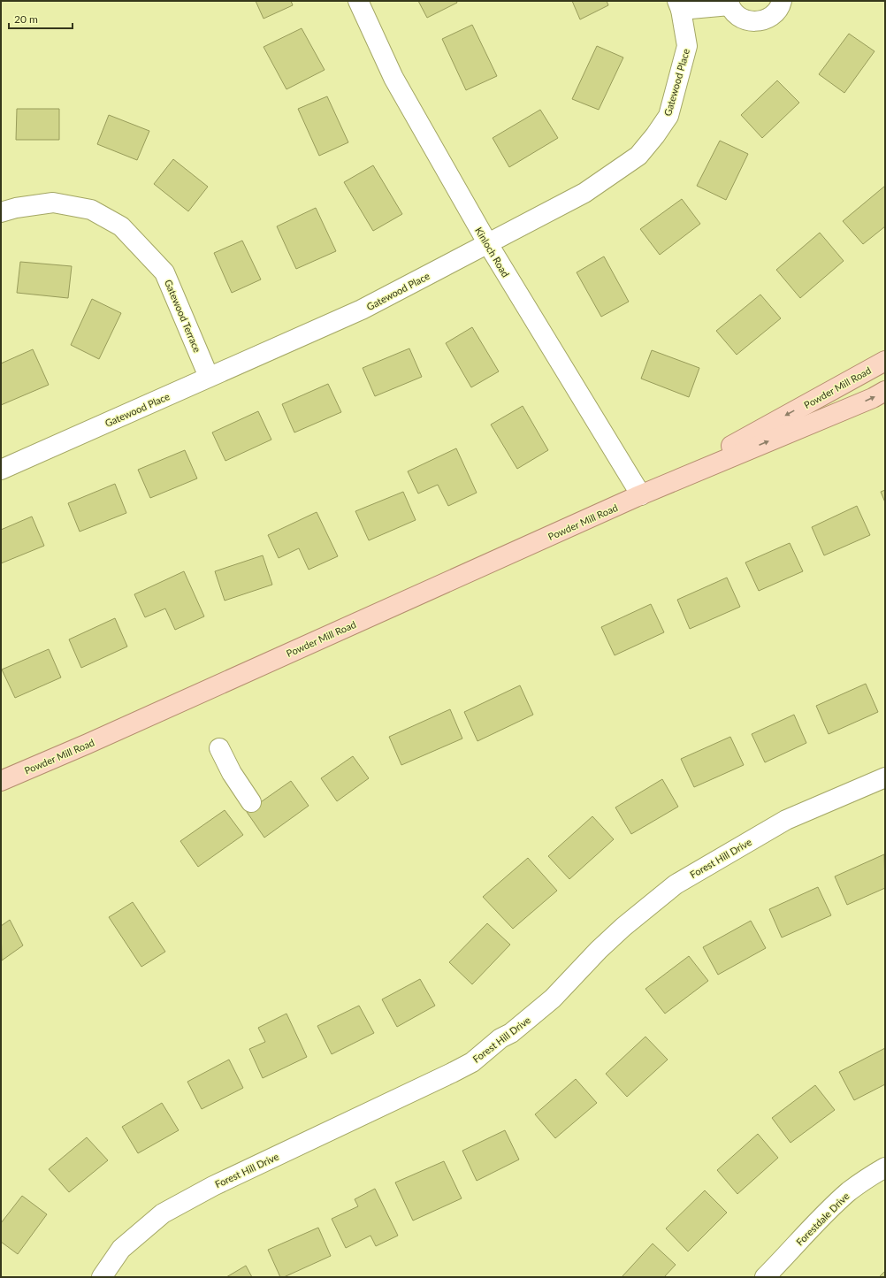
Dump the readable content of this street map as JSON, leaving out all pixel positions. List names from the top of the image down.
{
  "streets": {
    "main road": ["Powder Mill Road"],
    "street": [
      "Gatewood Place",
      "Kinloch Road",
      "Gatewood Terrace",
      "Forest Hill Drive",
      "Forestdale Drive"
    ]
  },
  "crossings": [
    ["Gatewood Place", "Kinloch Road"],
    ["Gatewood Place", "Gatewood Terrace"],
    ["Kinloch Road", "Powder Mill Road"]
  ],
  "scale_bar": "20 m"
}
